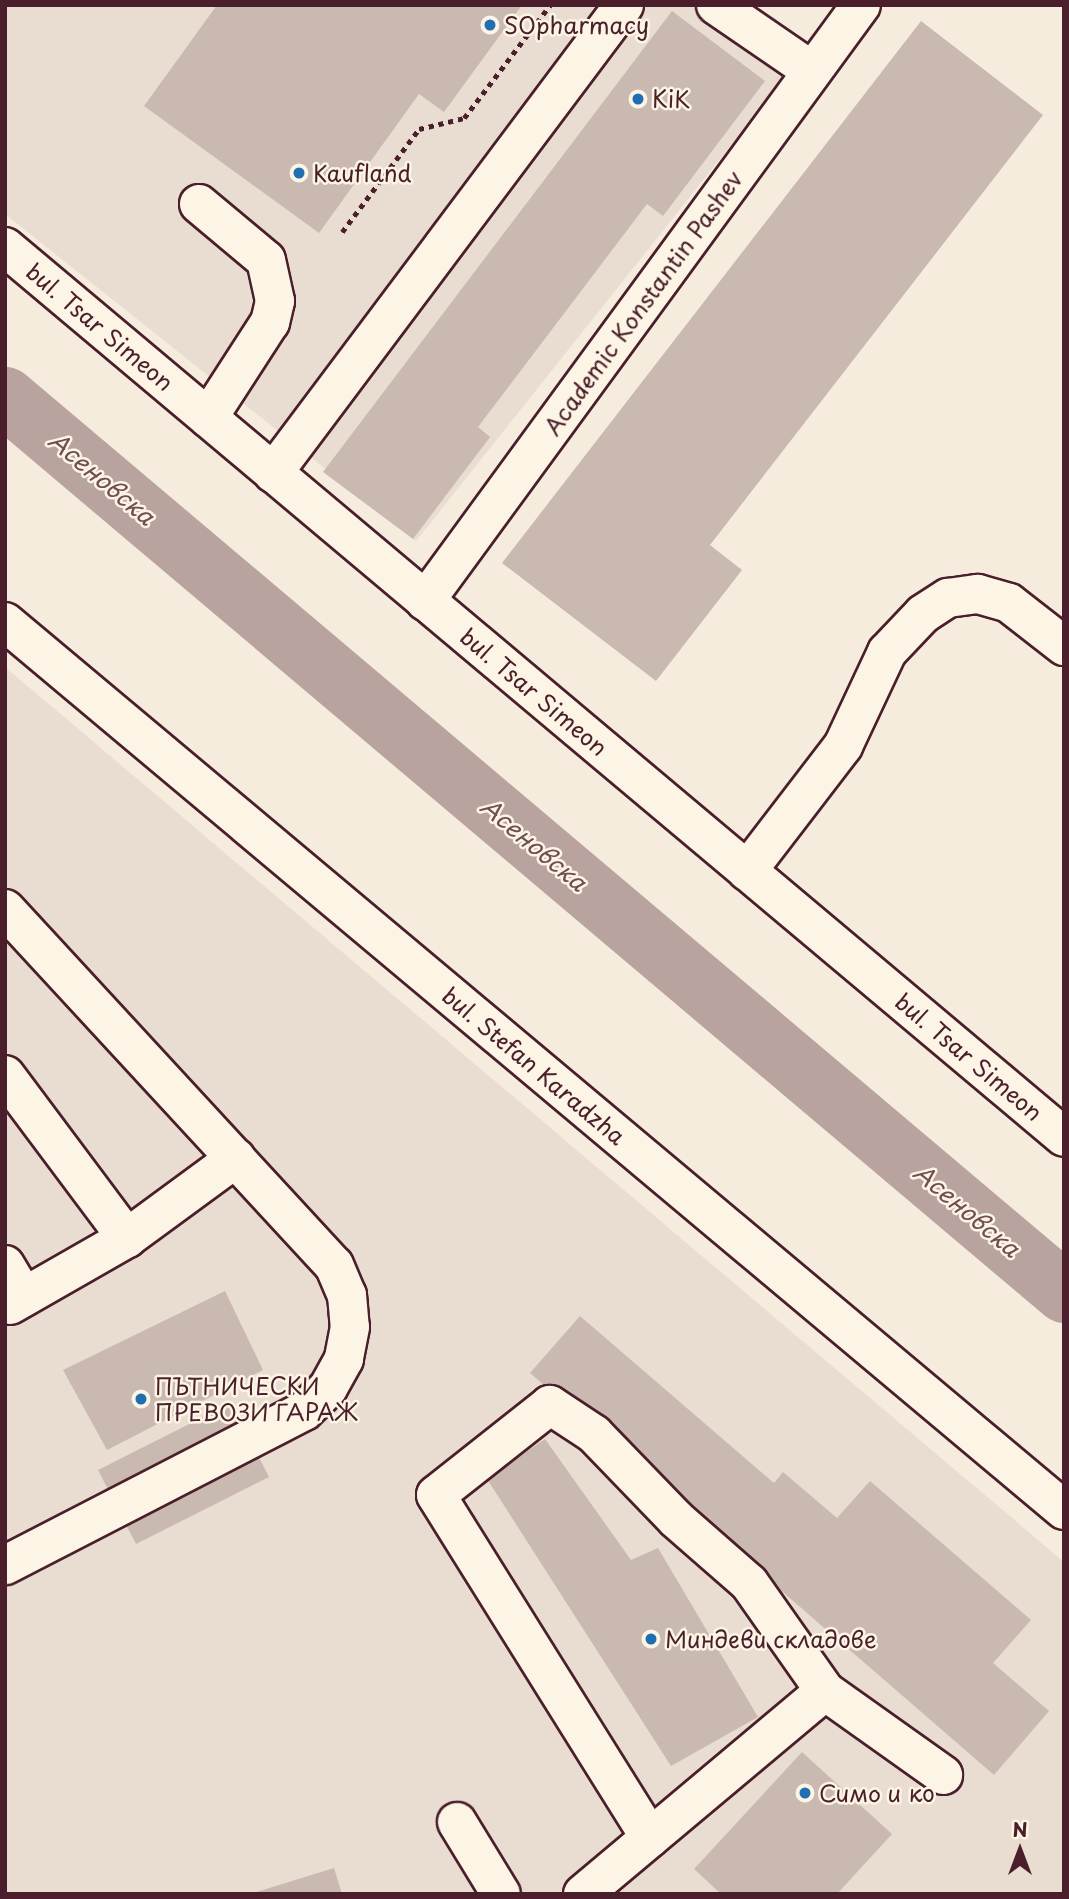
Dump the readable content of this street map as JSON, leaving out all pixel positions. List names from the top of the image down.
{
  "streets": {
    "main road": ["Academic Konstantin Pashev", "bul. Tsar Simeon", "bul. Stefan Karadzha"]
  },
  "crossings": [
    ["Academic Konstantin Pashev", "bul. Tsar Simeon"]
  ],
  "water": ["Асеновска"],
  "places": [
    "SOpharmacy",
    "KiK",
    "Kaufland",
    "ПЪТНИЧЕСКИ ПРЕВОЗИ ГАРАЖ",
    "Миндеви складове",
    "Симо и ко"
  ],
  "north": "top"
}
